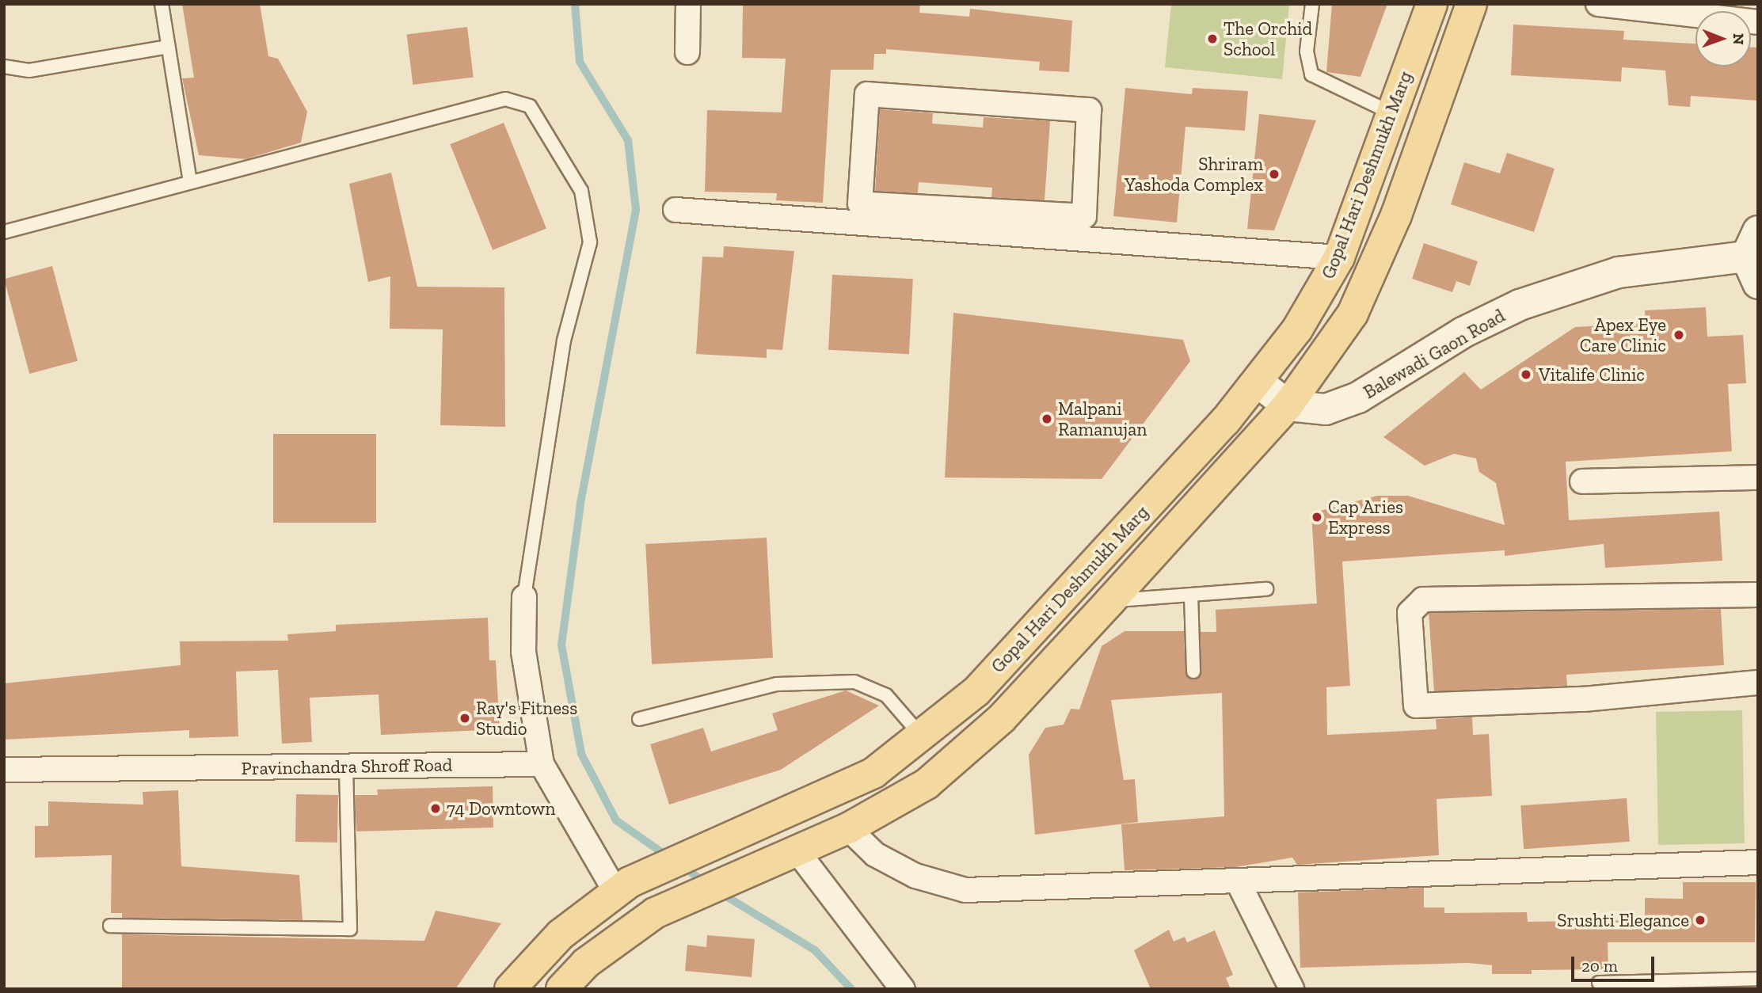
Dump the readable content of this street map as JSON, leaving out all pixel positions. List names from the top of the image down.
{
  "streets": {
    "main road": ["Gopal Hari Deshmukh Marg", "Balewadi Gaon Road"],
    "street": ["Pravinchandra Shroff Road"]
  },
  "crossings": [
    ["Gopal Hari Deshmukh Marg", "Balewadi Gaon Road"]
  ],
  "places": [
    "The Orchid School",
    "Shriram Yashoda Complex",
    "Apex Eye Care Clinic",
    "Vitalife Clinic",
    "Malpani Ramanujan",
    "Cap Aries Express",
    "Ray's Fitness Studio",
    "74 Downtown",
    "Srushti Elegance"
  ],
  "scale_bar": "20 m",
  "north": "right"
}
